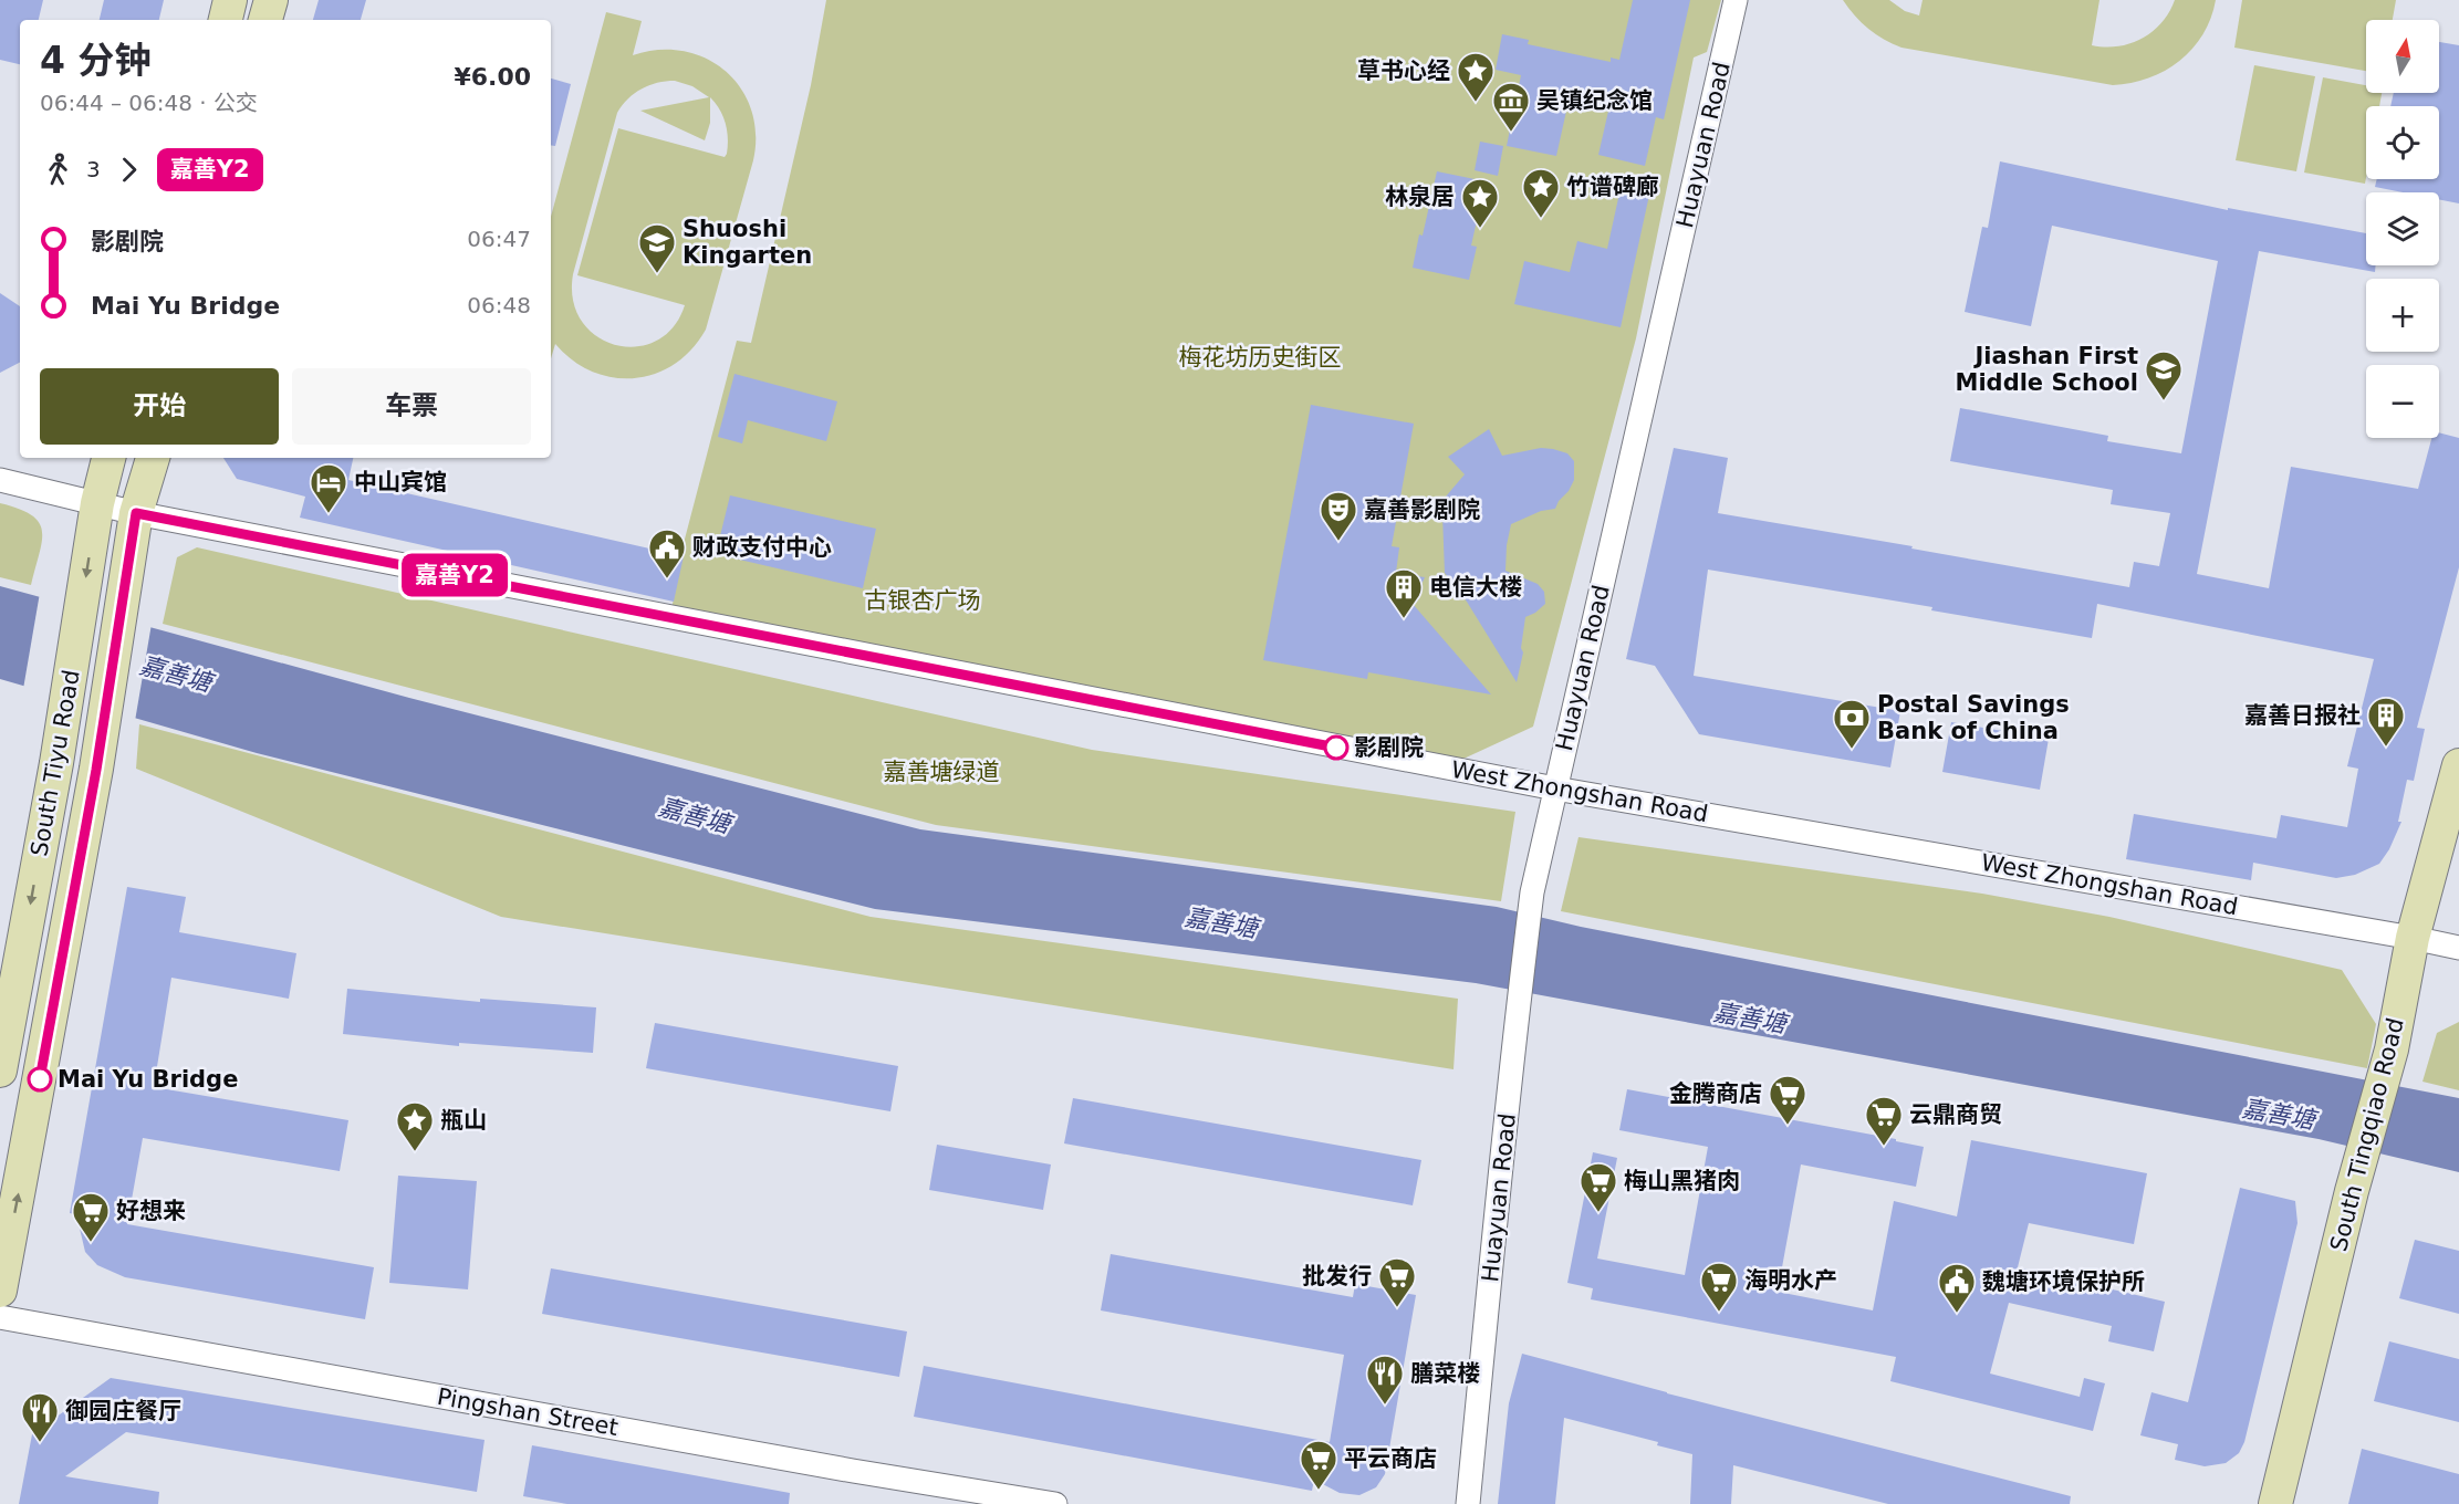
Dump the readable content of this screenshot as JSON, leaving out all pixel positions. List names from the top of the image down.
{
  "streets": {
    "main road": ["South Tiyu Road", "South Tingqiao Road"],
    "street": ["Huayuan Road", "West Zhongshan Road", "Pingshan Street"]
  },
  "crossings": [
    ["Huayuan Road", "West Zhongshan Road"],
    ["South Tiyu Road", "West Zhongshan Road"],
    ["West Zhongshan Road", "South Tingqiao Road"]
  ],
  "water": ["嘉善塘"],
  "parks": ["梅花坊历史街区", "古银杏广场", "嘉善塘绿道"],
  "places": {
    "place": [
      "草书心经",
      "竹谱碑廊",
      "林泉居",
      "瓶山"
    ],
    "museum": ["吴镇纪念馆"],
    "school or university": ["Shuoshi Kingarten", "Jiashan First Middle School"],
    "hotel": ["中山宾馆"],
    "theatre": ["嘉善影剧院"],
    "public building": ["财政支付中心", "魏塘环境保护所"],
    "building": ["电信大楼", "嘉善日报社"],
    "other": ["影剧院", "Mai Yu Bridge"],
    "bank": ["Postal Savings Bank of China"],
    "supermarket": [
      "金腾商店",
      "云鼎商贸",
      "梅山黑猪肉",
      "好想来",
      "批发行",
      "海明水产",
      "平云商店"
    ],
    "restaurant": ["膳菜楼", "御园庄餐厅"]
  },
  "lines": ["bus line 嘉善Y2"],
  "north": "top",
  "page": {
    "on_map": "嘉善Y2",
    "map_buttons": ["+", "−"],
    "heading": ["4 分钟", "06:44 – 06:48 · 公交", "¥6.00"],
    "legs": ["3", "嘉善Y2"],
    "list": [
      {
        "name": "影剧院",
        "value": "06:47"
      },
      {
        "name": "Mai Yu Bridge",
        "value": "06:48"
      }
    ],
    "buttons": ["开始", "车票"]
  }
}
